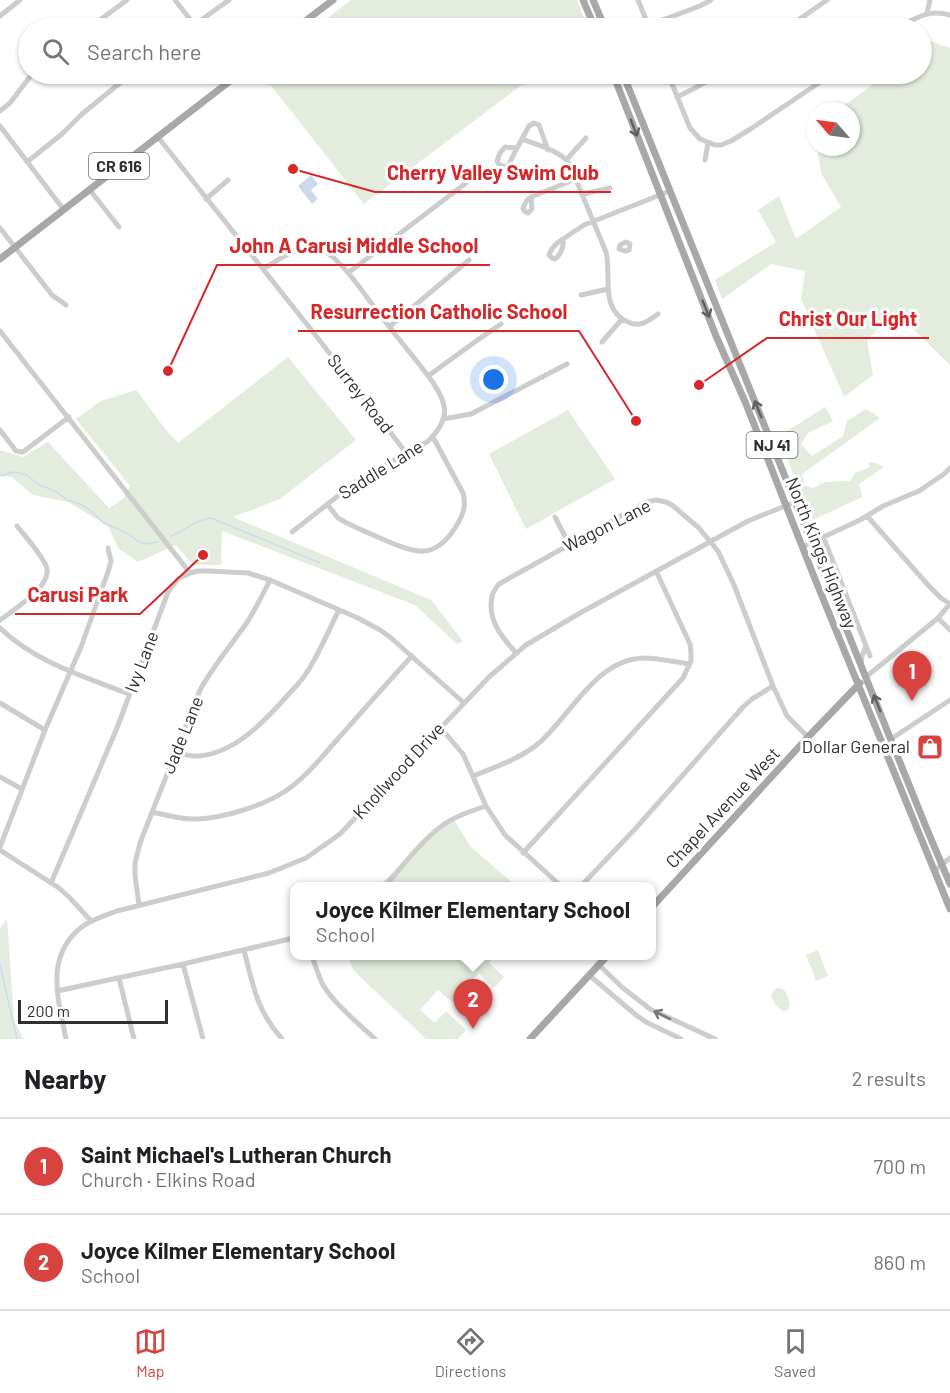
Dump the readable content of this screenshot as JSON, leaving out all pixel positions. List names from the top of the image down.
{
  "streets": {
    "main road": [
      "CR 616",
      "NJ 41",
      "North Kings Highway",
      "Chapel Avenue West"
    ],
    "street": [
      "Surrey Road",
      "Saddle Lane",
      "Wagon Lane",
      "Ivy Lane",
      "Jade Lane",
      "Knollwood Drive"
    ]
  },
  "crossings": [
    ["CR 616", "Surrey Road"],
    ["Surrey Road", "Saddle Lane"],
    ["Wagon Lane", "Knollwood Drive"],
    ["Wagon Lane", "Chapel Avenue West"],
    ["North Kings Highway", "Knollwood Drive"],
    ["North Kings Highway", "Chapel Avenue West"],
    ["Jade Lane", "Knollwood Drive"]
  ],
  "places": {
    "other": [
      "Cherry Valley Swim Club",
      "John A Carusi Middle School",
      "Christ Our Light",
      "Resurrection Catholic School",
      "Carusi Park"
    ],
    "shop": ["Dollar General"]
  },
  "scale_bar": "200 m",
  "north": "top left",
  "page": {
    "search": "Search here",
    "pins": ["1", "2"],
    "popup": ["Joyce Kilmer Elementary School", "School"],
    "scale": "200 m",
    "heading": ["Nearby", "2 results"],
    "list": [
      {
        "mark": "1",
        "name": "Saint Michael's Lutheran Church",
        "note": "Church · Elkins Road",
        "value": "700 m"
      },
      {
        "mark": "2",
        "name": "Joyce Kilmer Elementary School",
        "note": "School",
        "value": "860 m"
      }
    ],
    "nav": ["Map", "Directions", "Saved"]
  }
}
